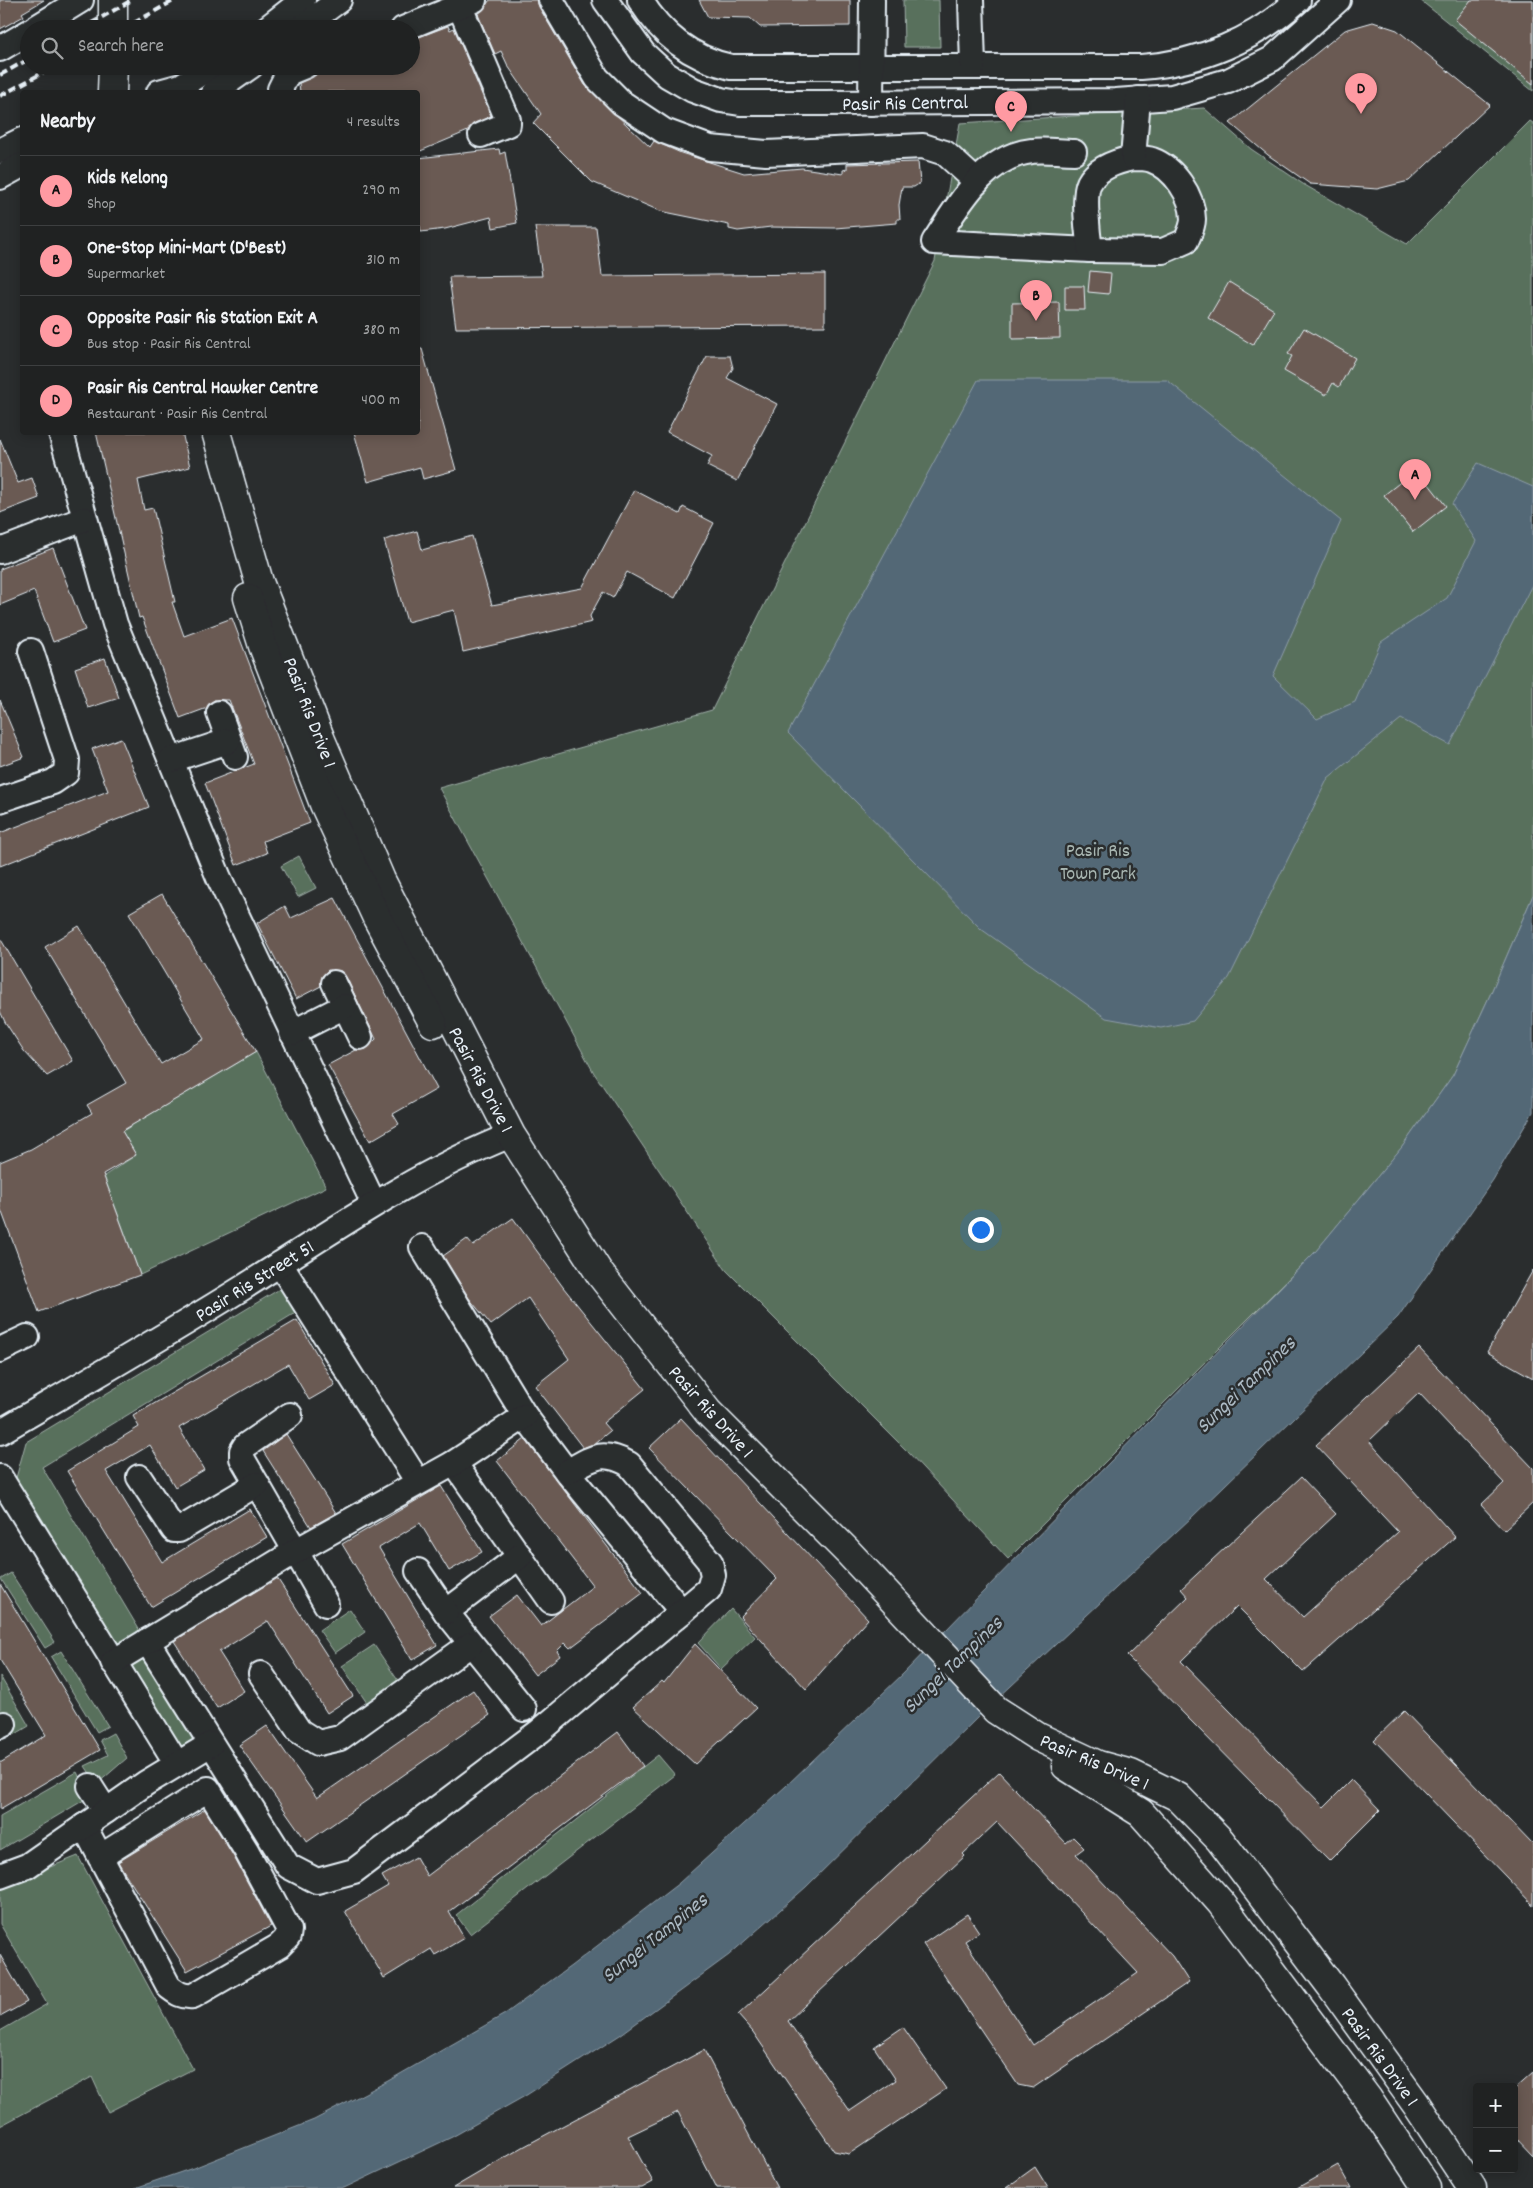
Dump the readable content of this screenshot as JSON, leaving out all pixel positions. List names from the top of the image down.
{
  "streets": {
    "main road": ["Pasir Ris Drive 1"],
    "street": ["Pasir Ris Central", "Pasir Ris Street 51"]
  },
  "crossings": [
    ["Pasir Ris Drive 1", "Pasir Ris Street 51"]
  ],
  "water": ["Sungei Tampines"],
  "parks": ["Pasir Ris Town Park"],
  "page": {
    "search": "Search here",
    "pins": [
      "D",
      "C",
      "B",
      "A"
    ],
    "heading": ["Nearby", "4 results"],
    "list": [
      {
        "mark": "A",
        "name": "Kids Kelong",
        "note": "Shop",
        "value": "290 m"
      },
      {
        "mark": "B",
        "name": "One-Stop Mini-Mart (D'Best)",
        "note": "Supermarket",
        "value": "310 m"
      },
      {
        "mark": "C",
        "name": "Opposite Pasir Ris Station Exit A",
        "note": "Bus stop · Pasir Ris Central",
        "value": "380 m"
      },
      {
        "mark": "D",
        "name": "Pasir Ris Central Hawker Centre",
        "note": "Restaurant · Pasir Ris Central",
        "value": "400 m"
      }
    ],
    "map_buttons": ["+", "−"]
  }
}
